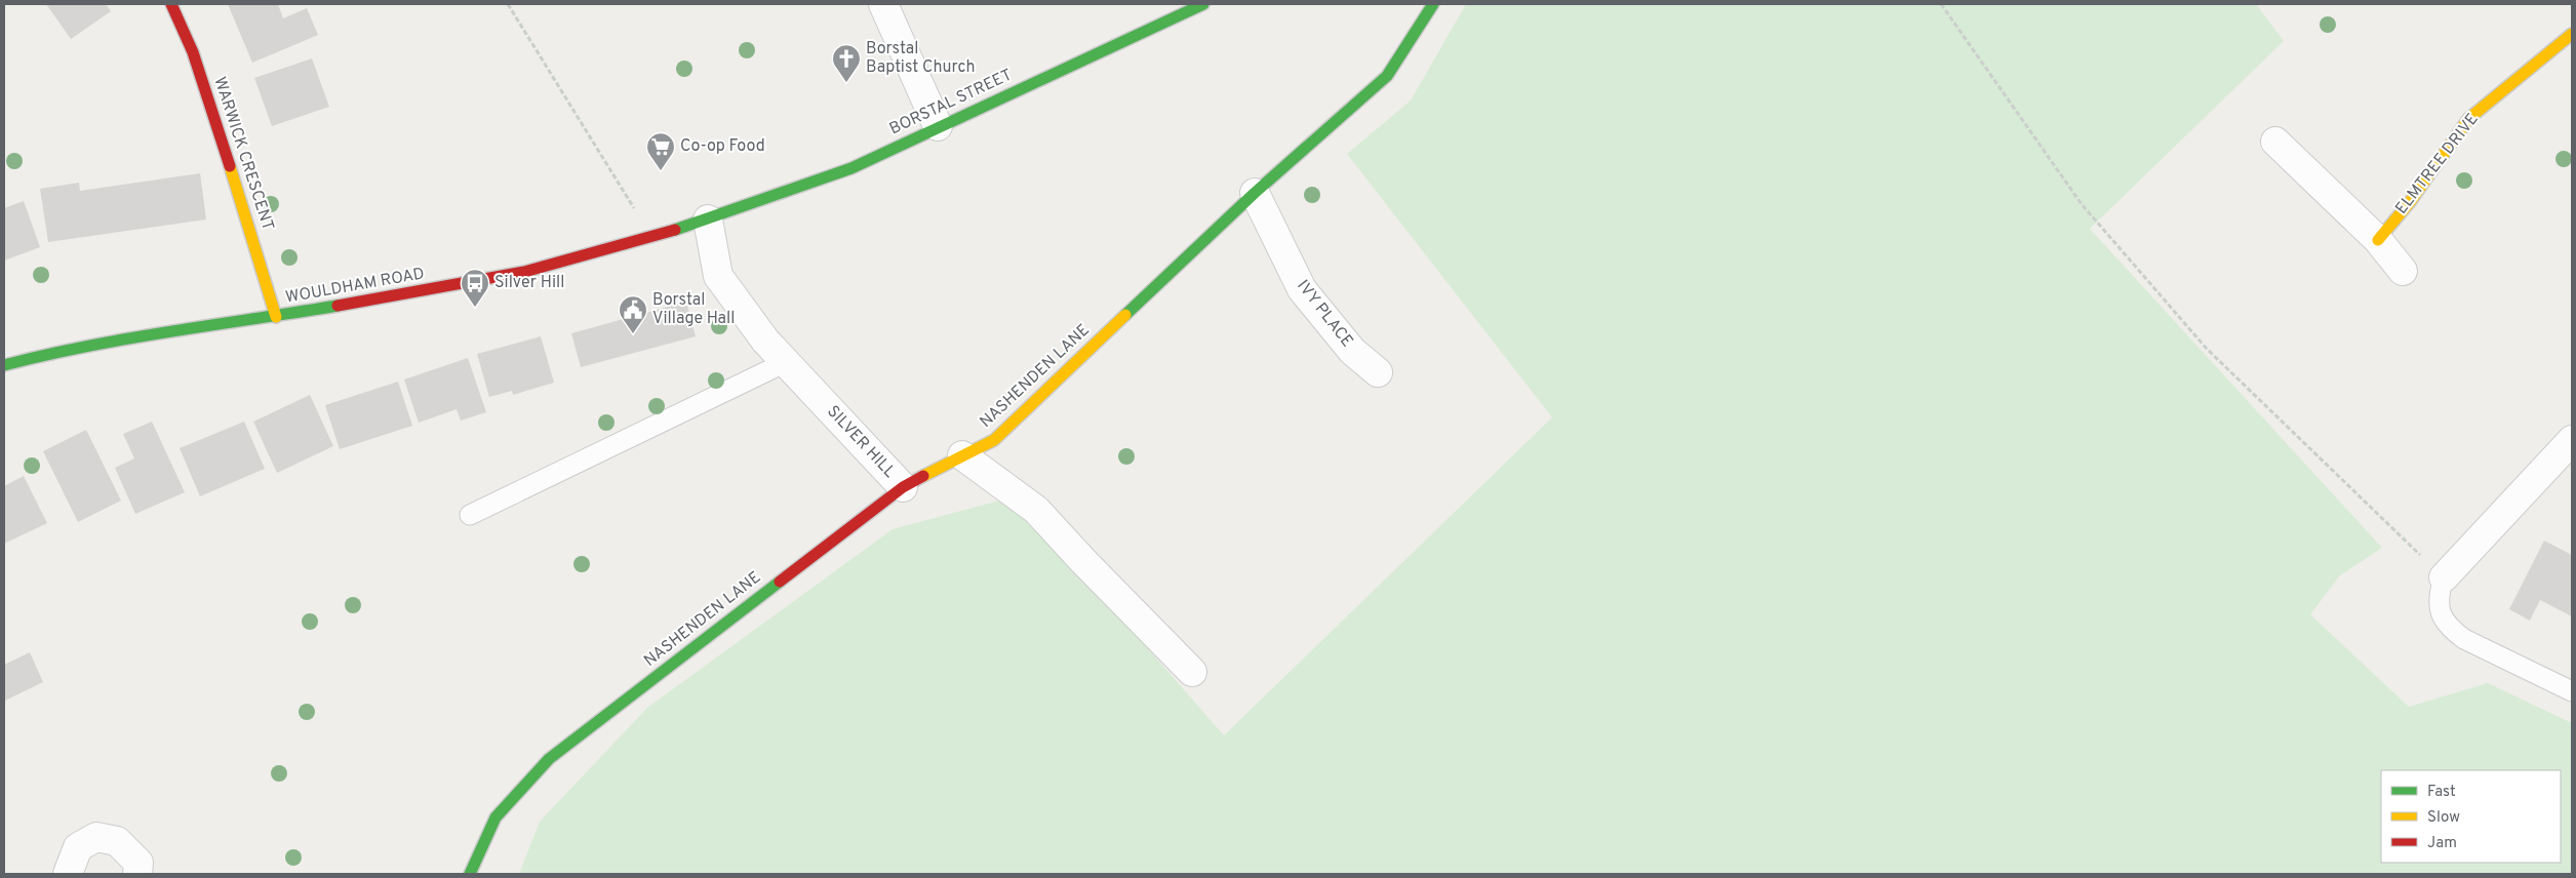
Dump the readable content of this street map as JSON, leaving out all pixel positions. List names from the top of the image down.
{
  "streets": {
    "street": [
      "BORSTAL STREET",
      "WARWICK CRESCENT",
      "ELMTREE DRIVE",
      "WOULDHAM ROAD",
      "IVY PLACE",
      "NASHENDEN LANE",
      "SILVER HILL"
    ]
  },
  "crossings": [
    ["BORSTAL STREET", "WOULDHAM ROAD"],
    ["BORSTAL STREET", "SILVER HILL"],
    ["WARWICK CRESCENT", "WOULDHAM ROAD"],
    ["WOULDHAM ROAD", "SILVER HILL"],
    ["IVY PLACE", "NASHENDEN LANE"],
    ["NASHENDEN LANE", "SILVER HILL"]
  ],
  "places": {
    "church": ["Borstal Baptist Church"],
    "supermarket": ["Co-op Food"],
    "bus stop": ["Silver Hill"],
    "public building": ["Borstal Village Hall"]
  },
  "legend": ["Fast", "Slow", "Jam"]
}
